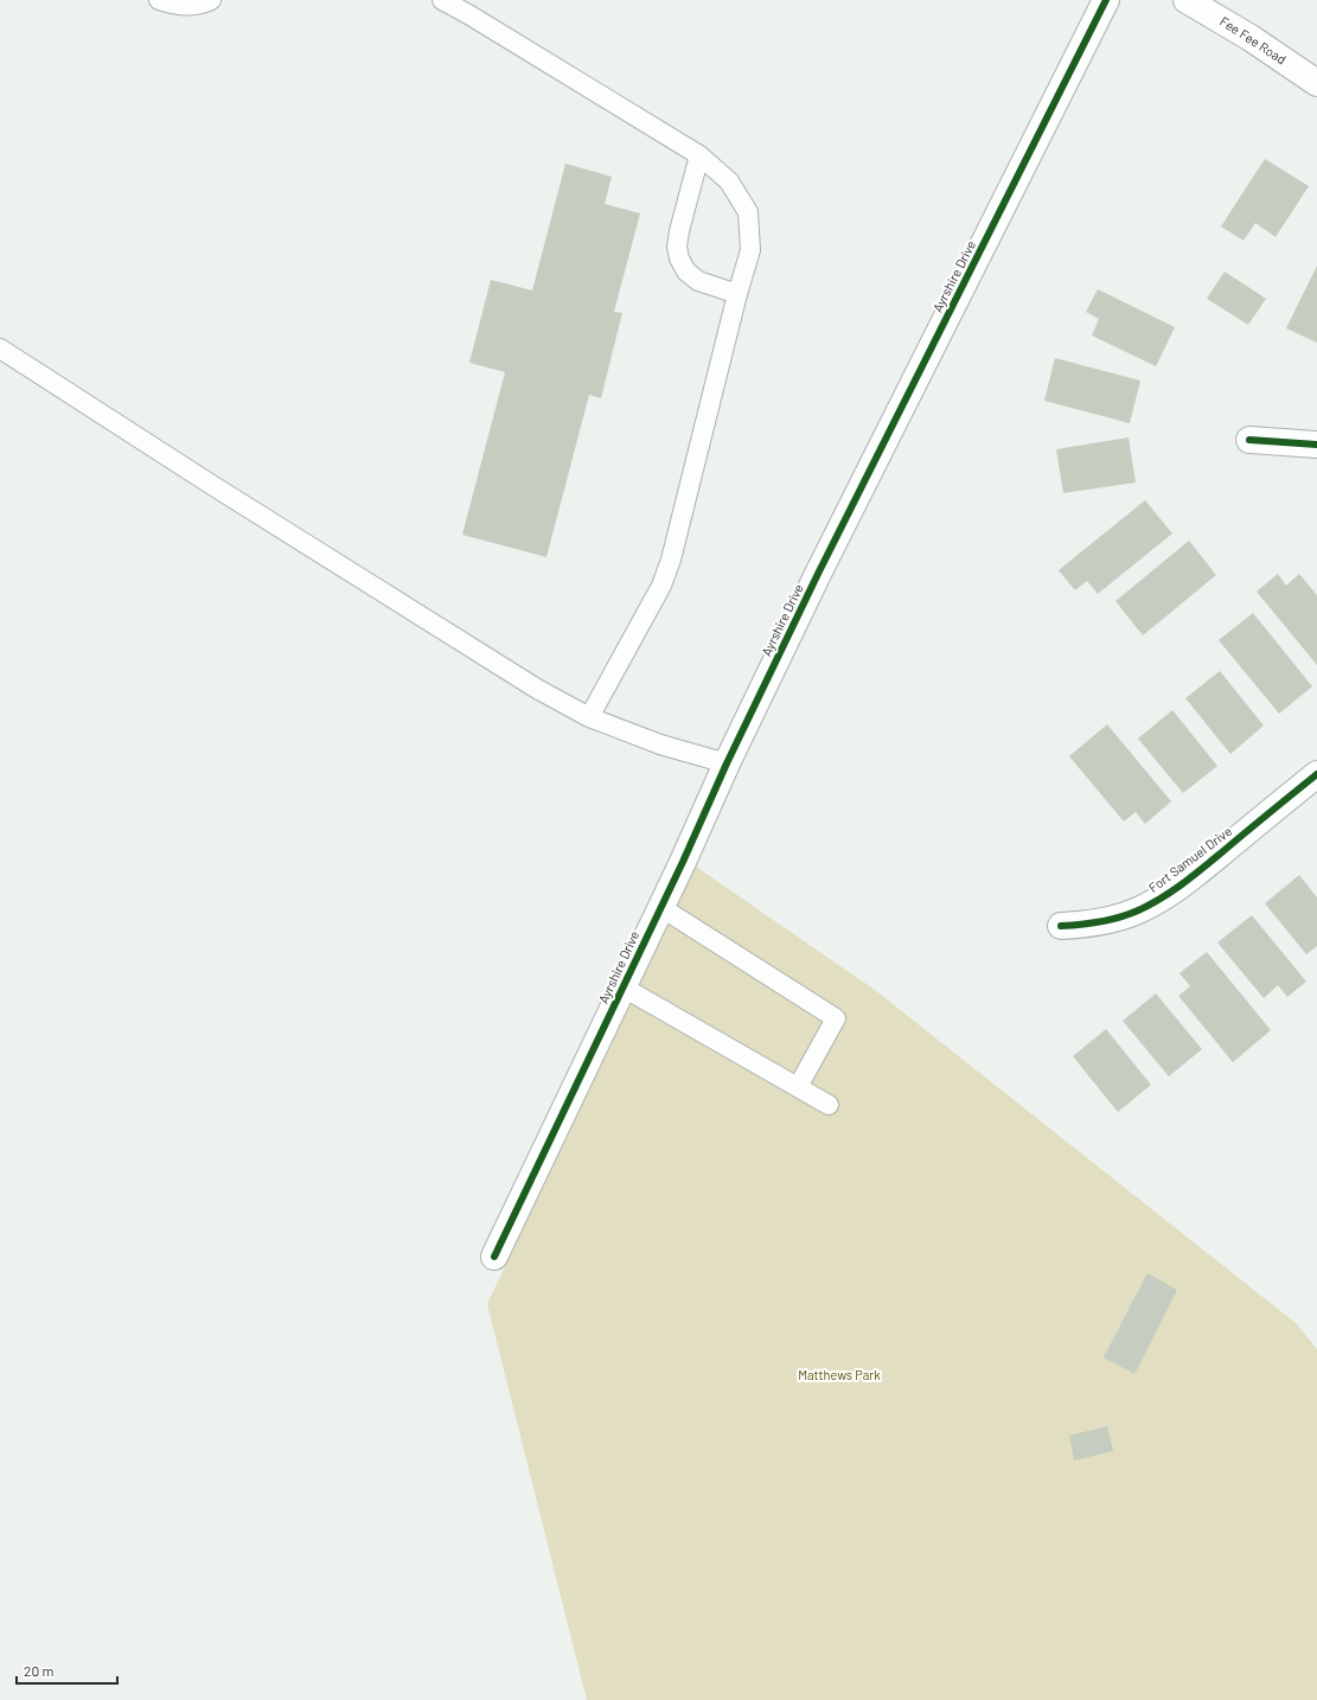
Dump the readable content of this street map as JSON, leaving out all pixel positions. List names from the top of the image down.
{
  "streets": {
    "street": ["Fee Fee Road", "Ayrshire Drive", "Fort Samuel Drive"]
  },
  "parks": ["Matthews Park"],
  "scale_bar": "20 m"
}
